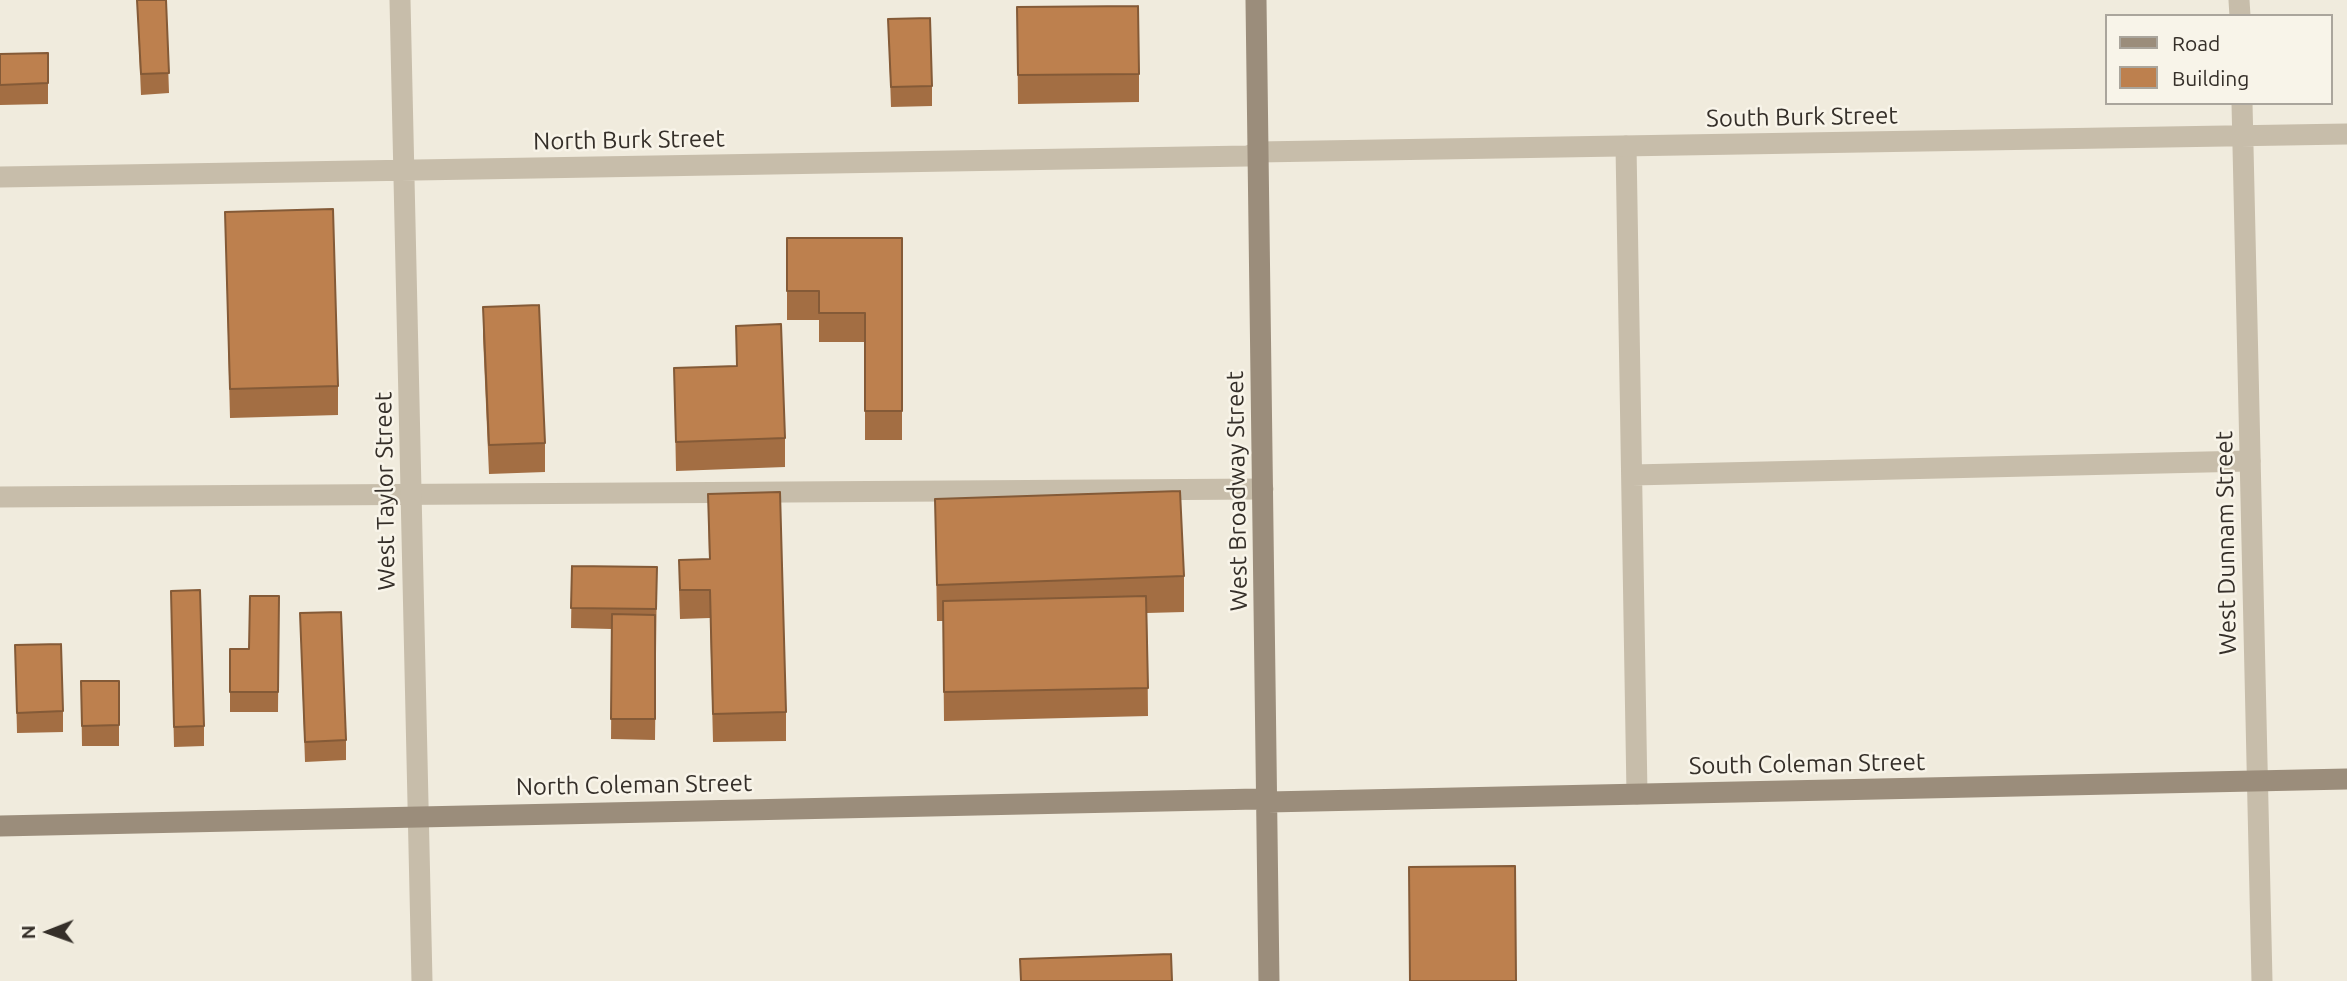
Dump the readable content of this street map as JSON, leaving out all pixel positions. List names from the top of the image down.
{
  "streets": {
    "street": [
      "South Burk Street",
      "North Burk Street",
      "West Taylor Street",
      "West Broadway Street",
      "West Dunnam Street",
      "South Coleman Street",
      "North Coleman Street"
    ]
  },
  "crossings": [
    ["South Burk Street", "North Burk Street"],
    ["South Burk Street", "West Broadway Street"],
    ["South Burk Street", "West Dunnam Street"],
    ["North Burk Street", "West Taylor Street"],
    ["North Burk Street", "West Broadway Street"],
    ["West Taylor Street", "North Coleman Street"],
    ["West Broadway Street", "South Coleman Street"],
    ["West Broadway Street", "North Coleman Street"],
    ["West Dunnam Street", "South Coleman Street"],
    ["South Coleman Street", "North Coleman Street"]
  ],
  "legend": ["Road", "Building"],
  "north": "left"
}
